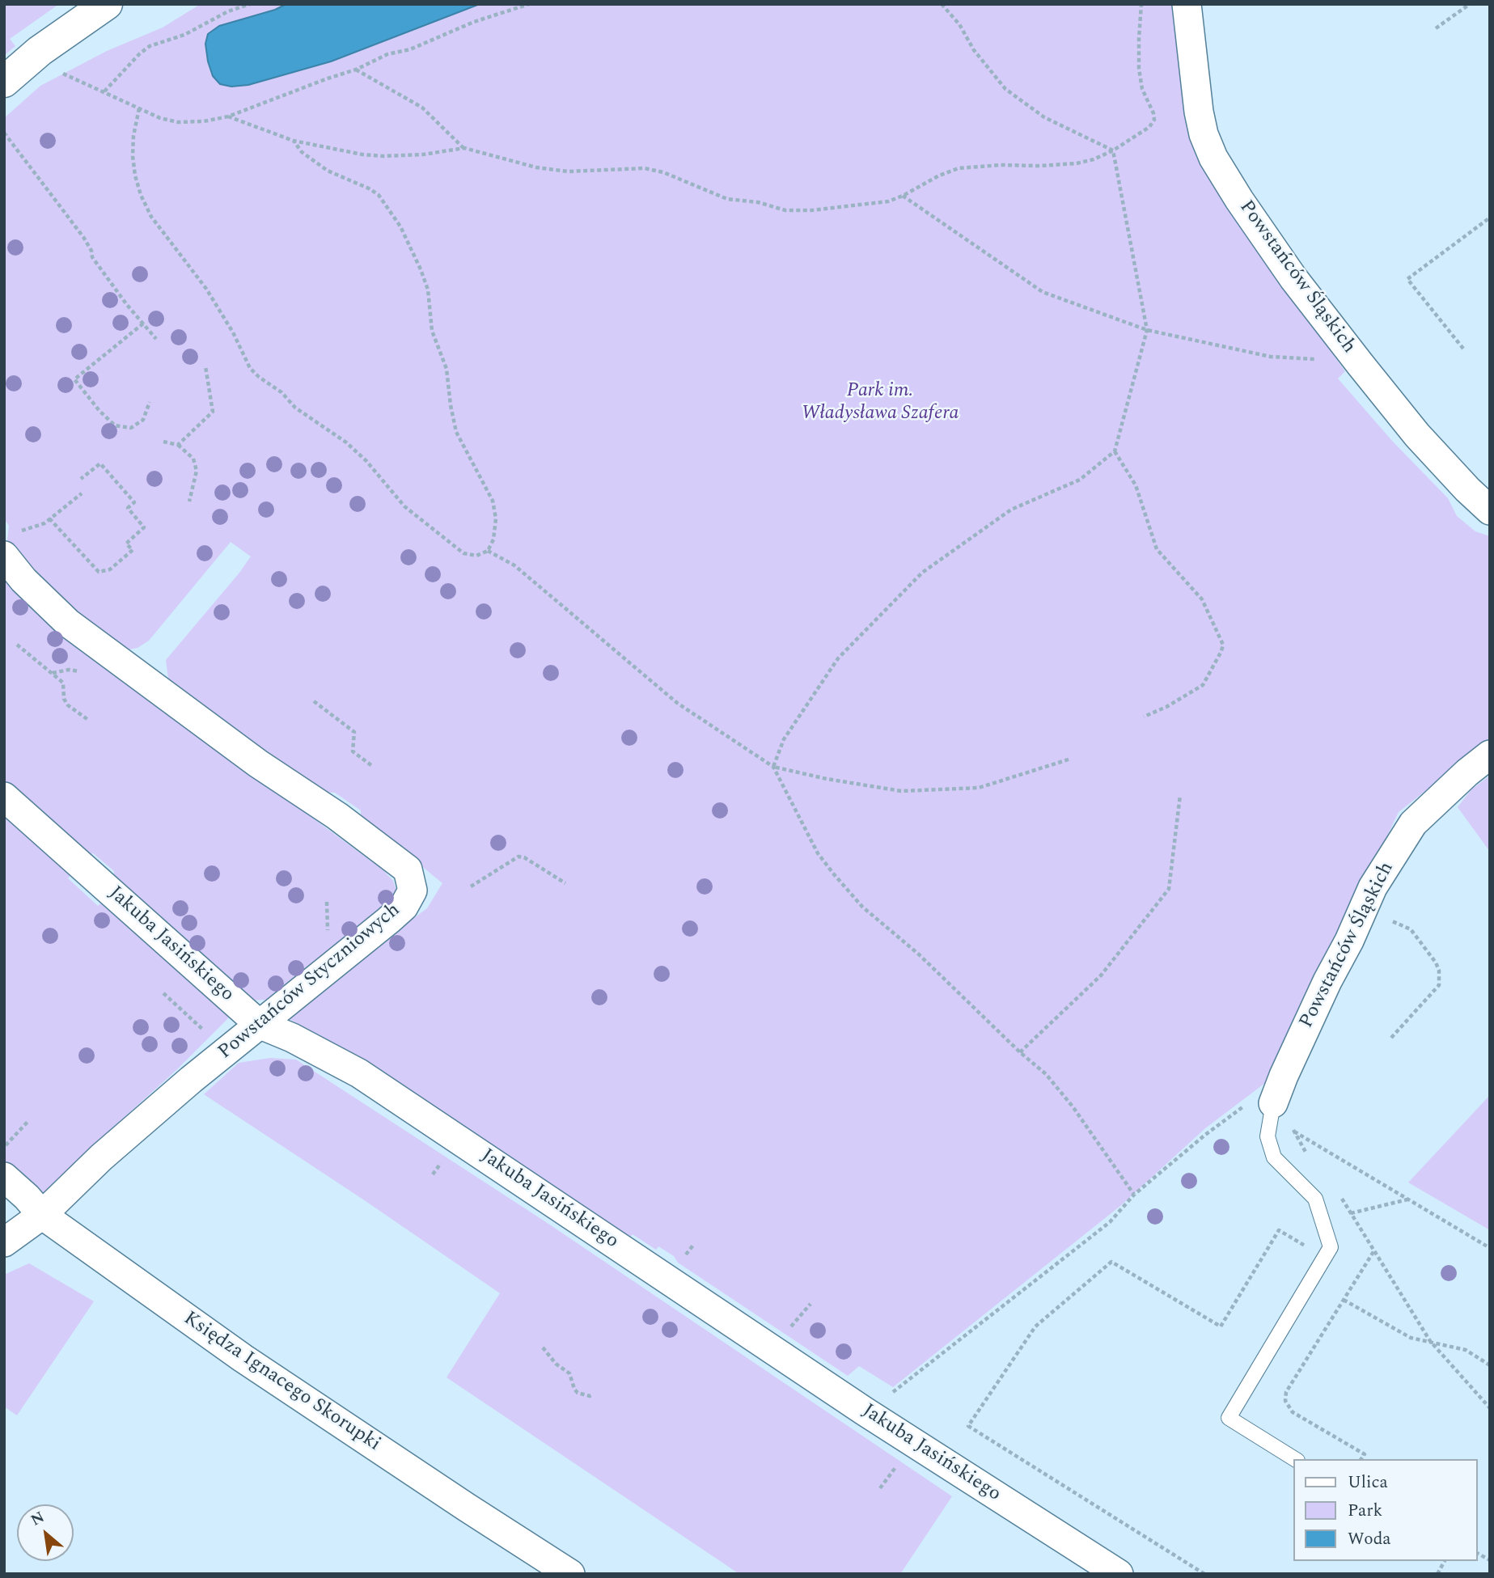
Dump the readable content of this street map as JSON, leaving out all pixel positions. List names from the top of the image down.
{
  "streets": {
    "street": [
      "Powstańców Śląskich",
      "Jakuba Jasińskiego",
      "Powstańców Styczniowych",
      "Księdza Ignacego Skorupki"
    ]
  },
  "crossings": [
    ["Jakuba Jasińskiego", "Powstańców Styczniowych"],
    ["Powstańców Styczniowych", "Księdza Ignacego Skorupki"]
  ],
  "parks": ["Park im. Władysława Szafera"],
  "legend": ["Ulica", "Park", "Woda"],
  "north": "top left"
}
